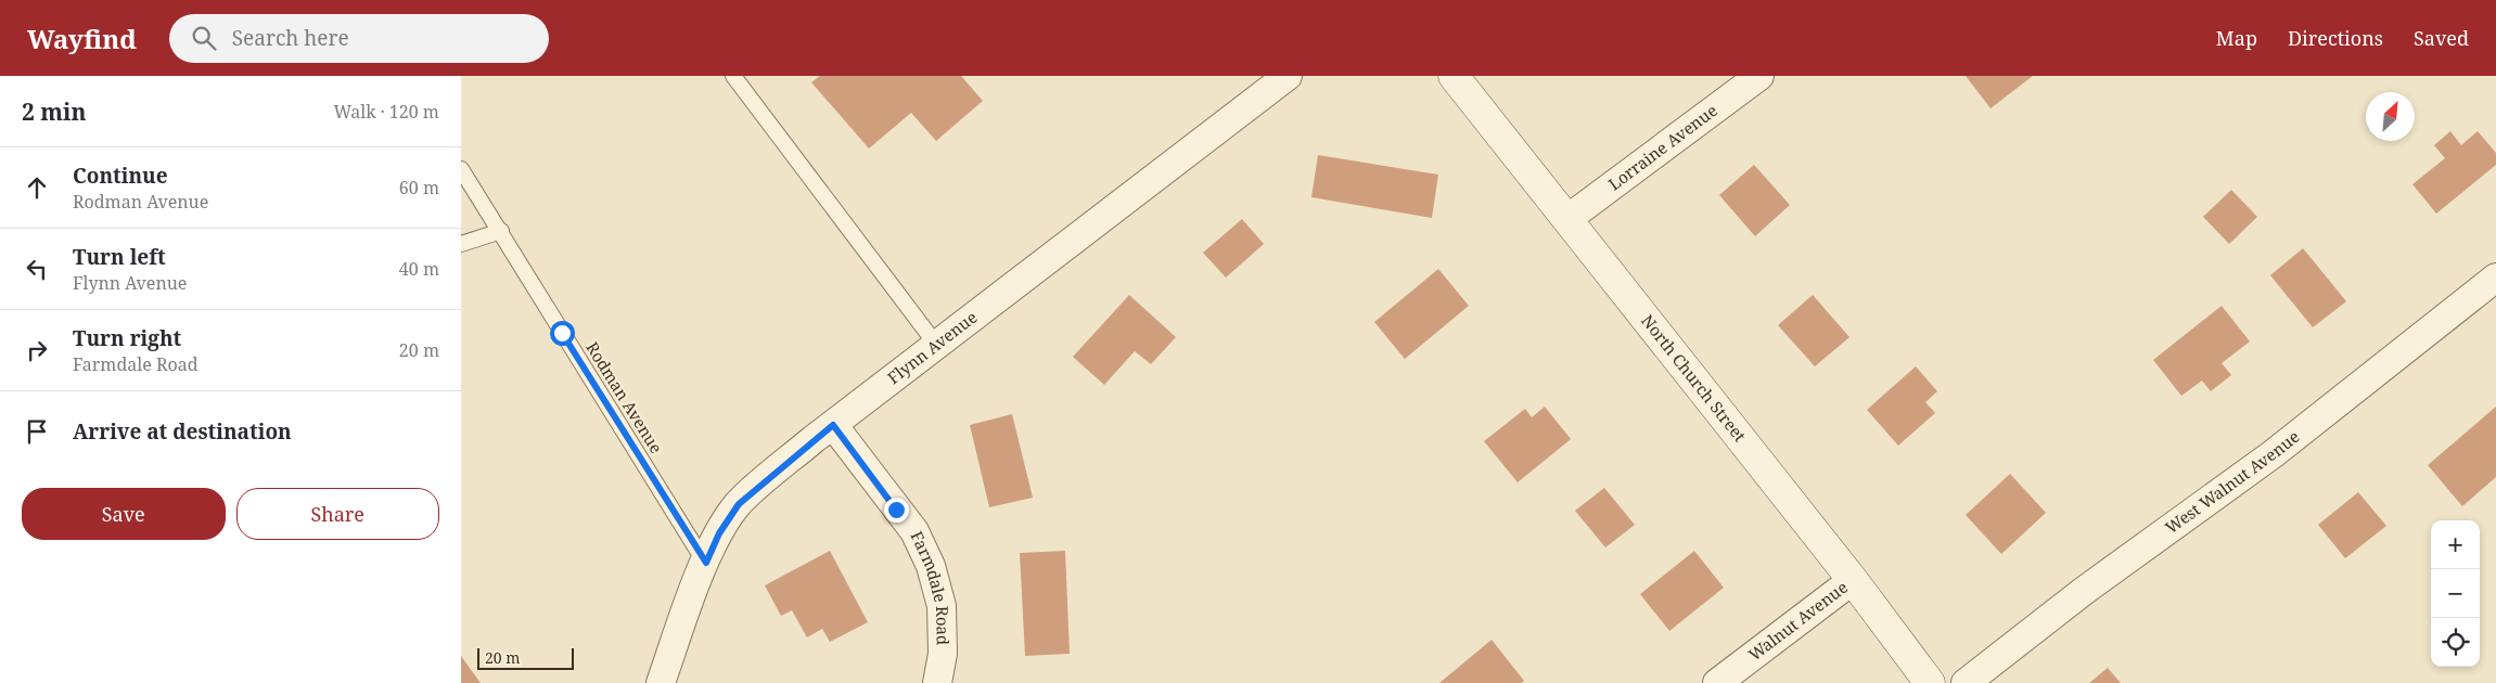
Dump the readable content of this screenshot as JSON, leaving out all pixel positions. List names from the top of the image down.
{
  "streets": {
    "main road": ["North Church Street"],
    "street": [
      "Lorraine Avenue",
      "Flynn Avenue",
      "West Walnut Avenue",
      "Farmdale Road",
      "Walnut Avenue"
    ],
    "lane": ["Rodman Avenue"]
  },
  "crossings": [
    ["Lorraine Avenue", "North Church Street"],
    ["Flynn Avenue", "Rodman Avenue"],
    ["Flynn Avenue", "Farmdale Road"],
    ["North Church Street", "Walnut Avenue"]
  ],
  "scale_bar": "20 m",
  "north": "top right",
  "page": {
    "header": "Wayfind",
    "search": "Search here",
    "nav": ["Map", "Directions", "Saved"],
    "heading": ["2 min", "Walk · 120 m"],
    "list": [
      ["Continue", "Rodman Avenue", "60 m"],
      ["Turn left", "Flynn Avenue", "40 m"],
      ["Turn right", "Farmdale Road", "20 m"],
      "Arrive at destination"
    ],
    "buttons": ["Save", "Share"],
    "map_buttons": ["+", "−"],
    "scale": "20 m"
  }
}
